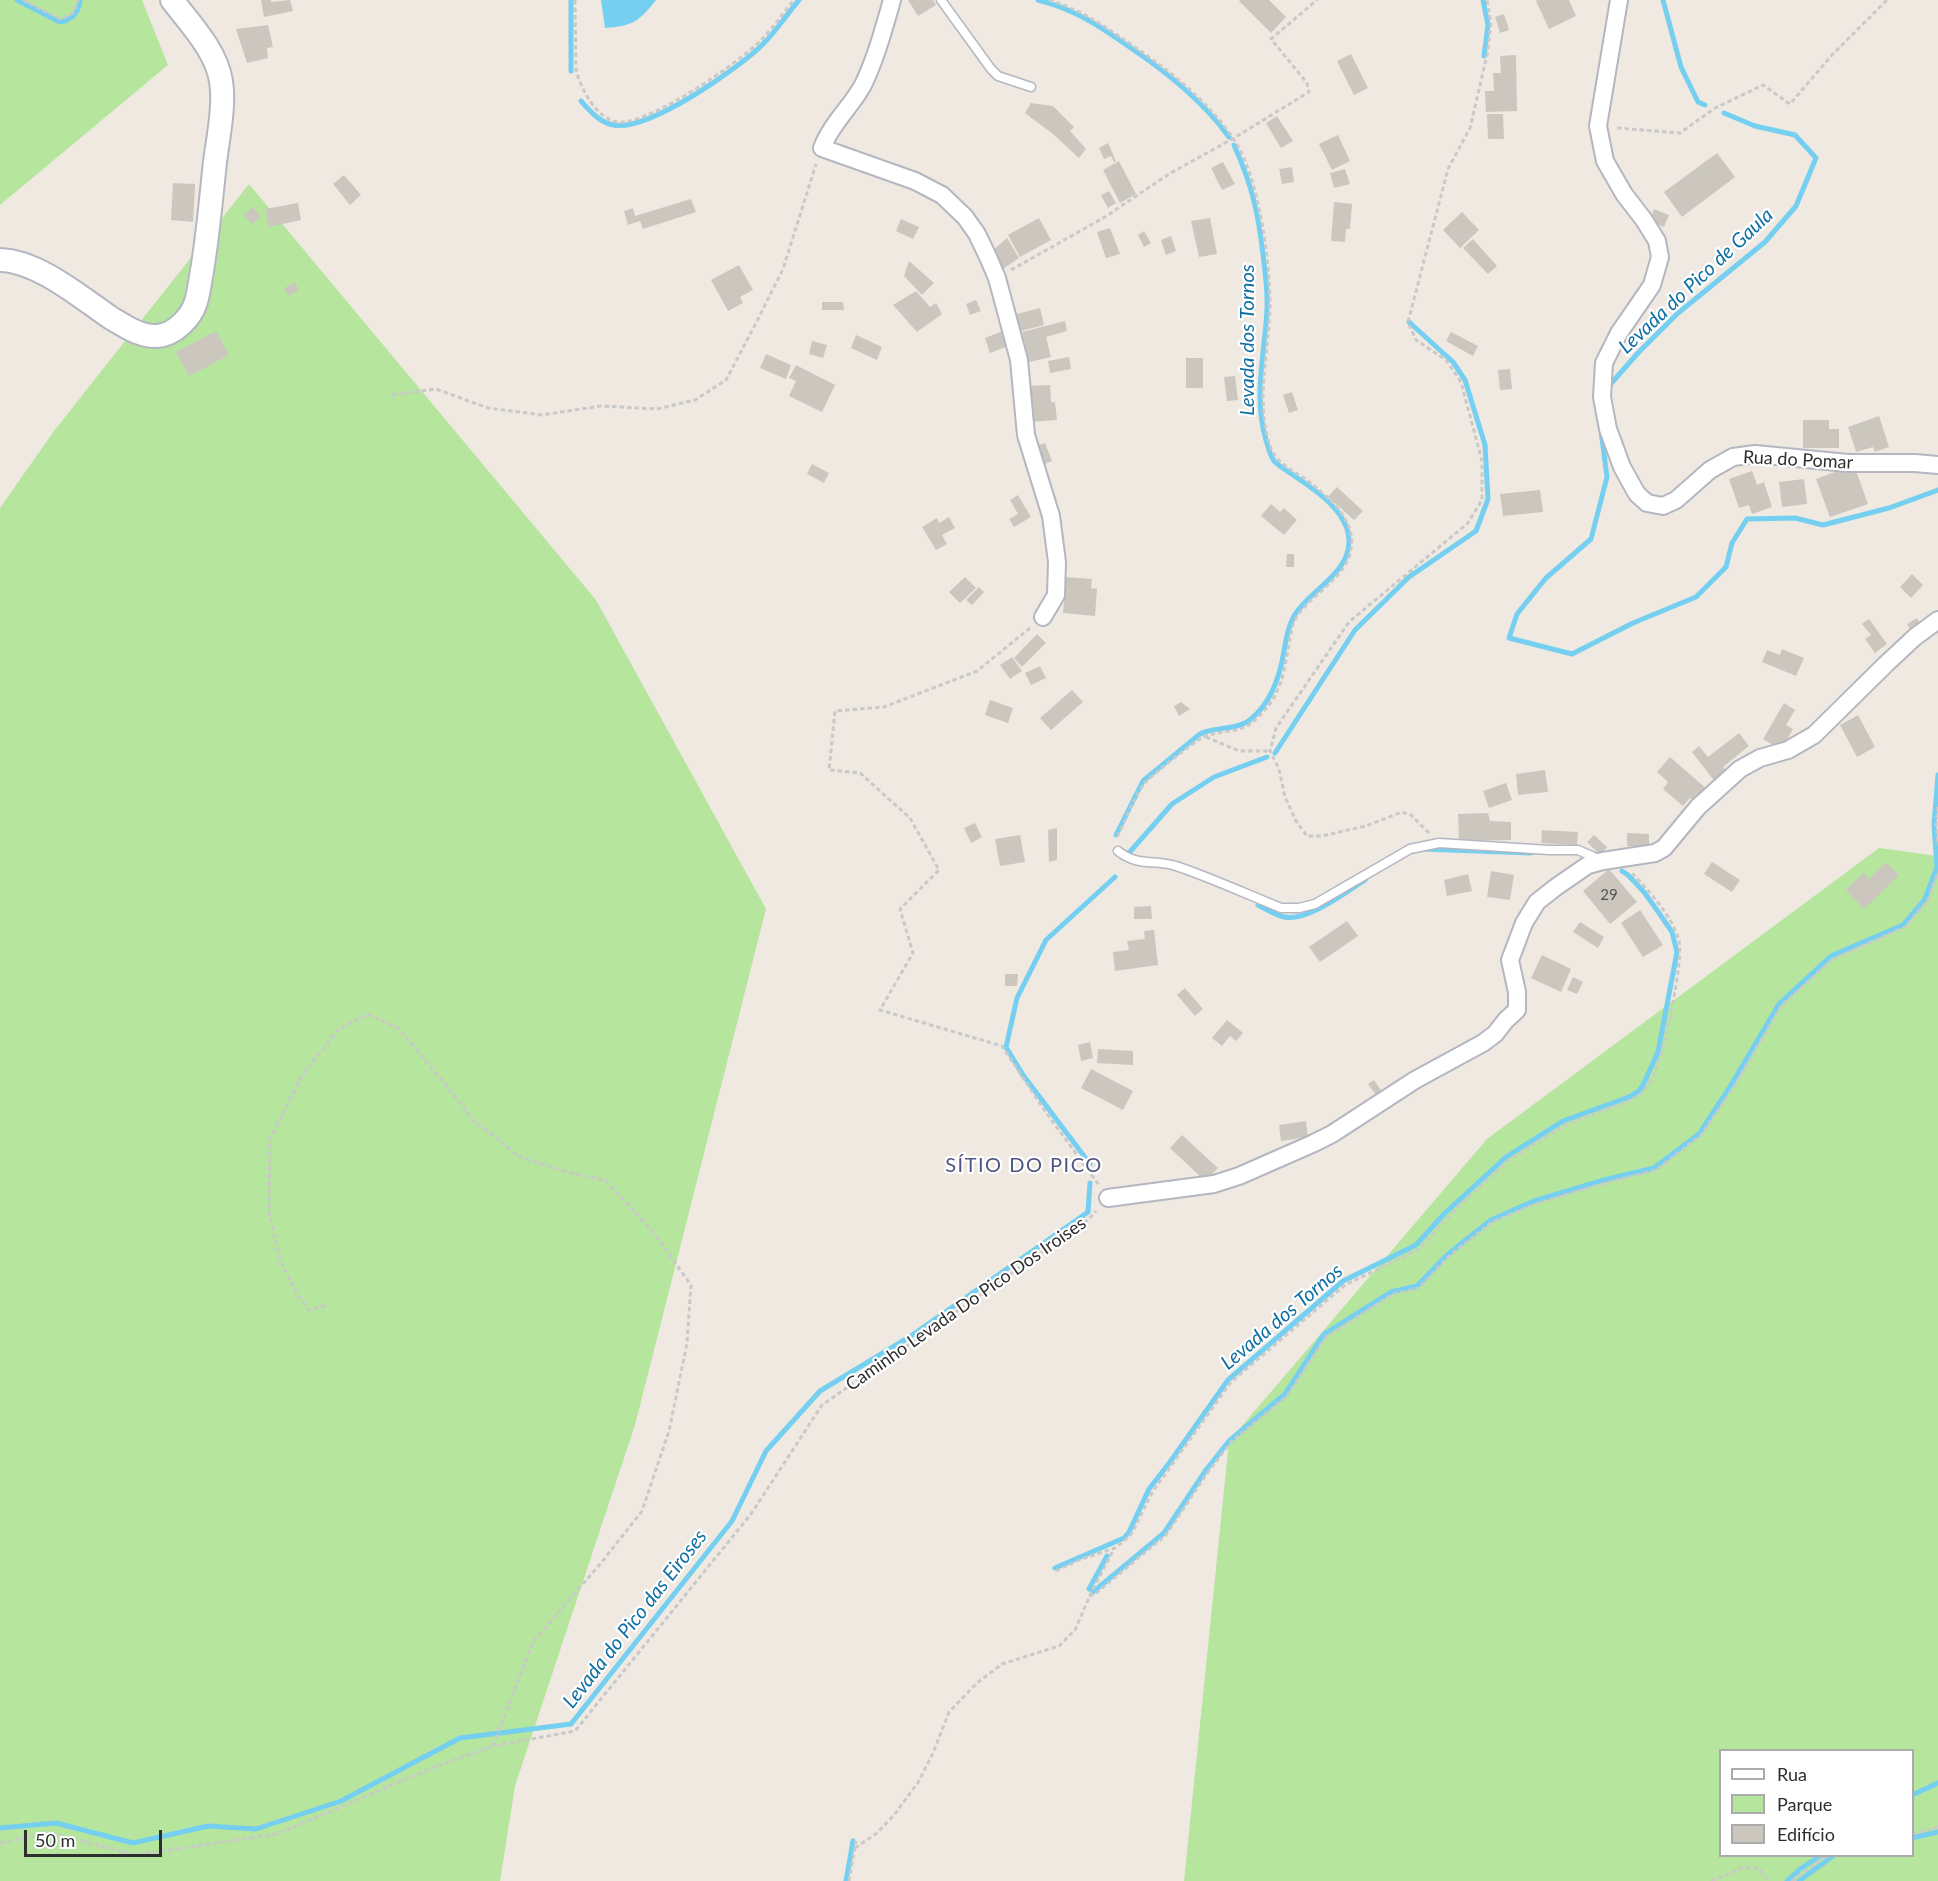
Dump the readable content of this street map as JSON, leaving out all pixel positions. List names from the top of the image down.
{
  "streets": {
    "street": ["Rua do Pomar"],
    "path": ["Caminho Levada Do Pico Dos Iroises"]
  },
  "districts": ["SÍTIO DO PICO"],
  "water": ["Levada do Pico de Gaula", "Levada dos Tornos", "Levada do Pico das Eiroses"],
  "house_numbers": ["29"],
  "legend": ["Rua", "Parque", "Edifício"],
  "scale_bar": "50 m"
}
